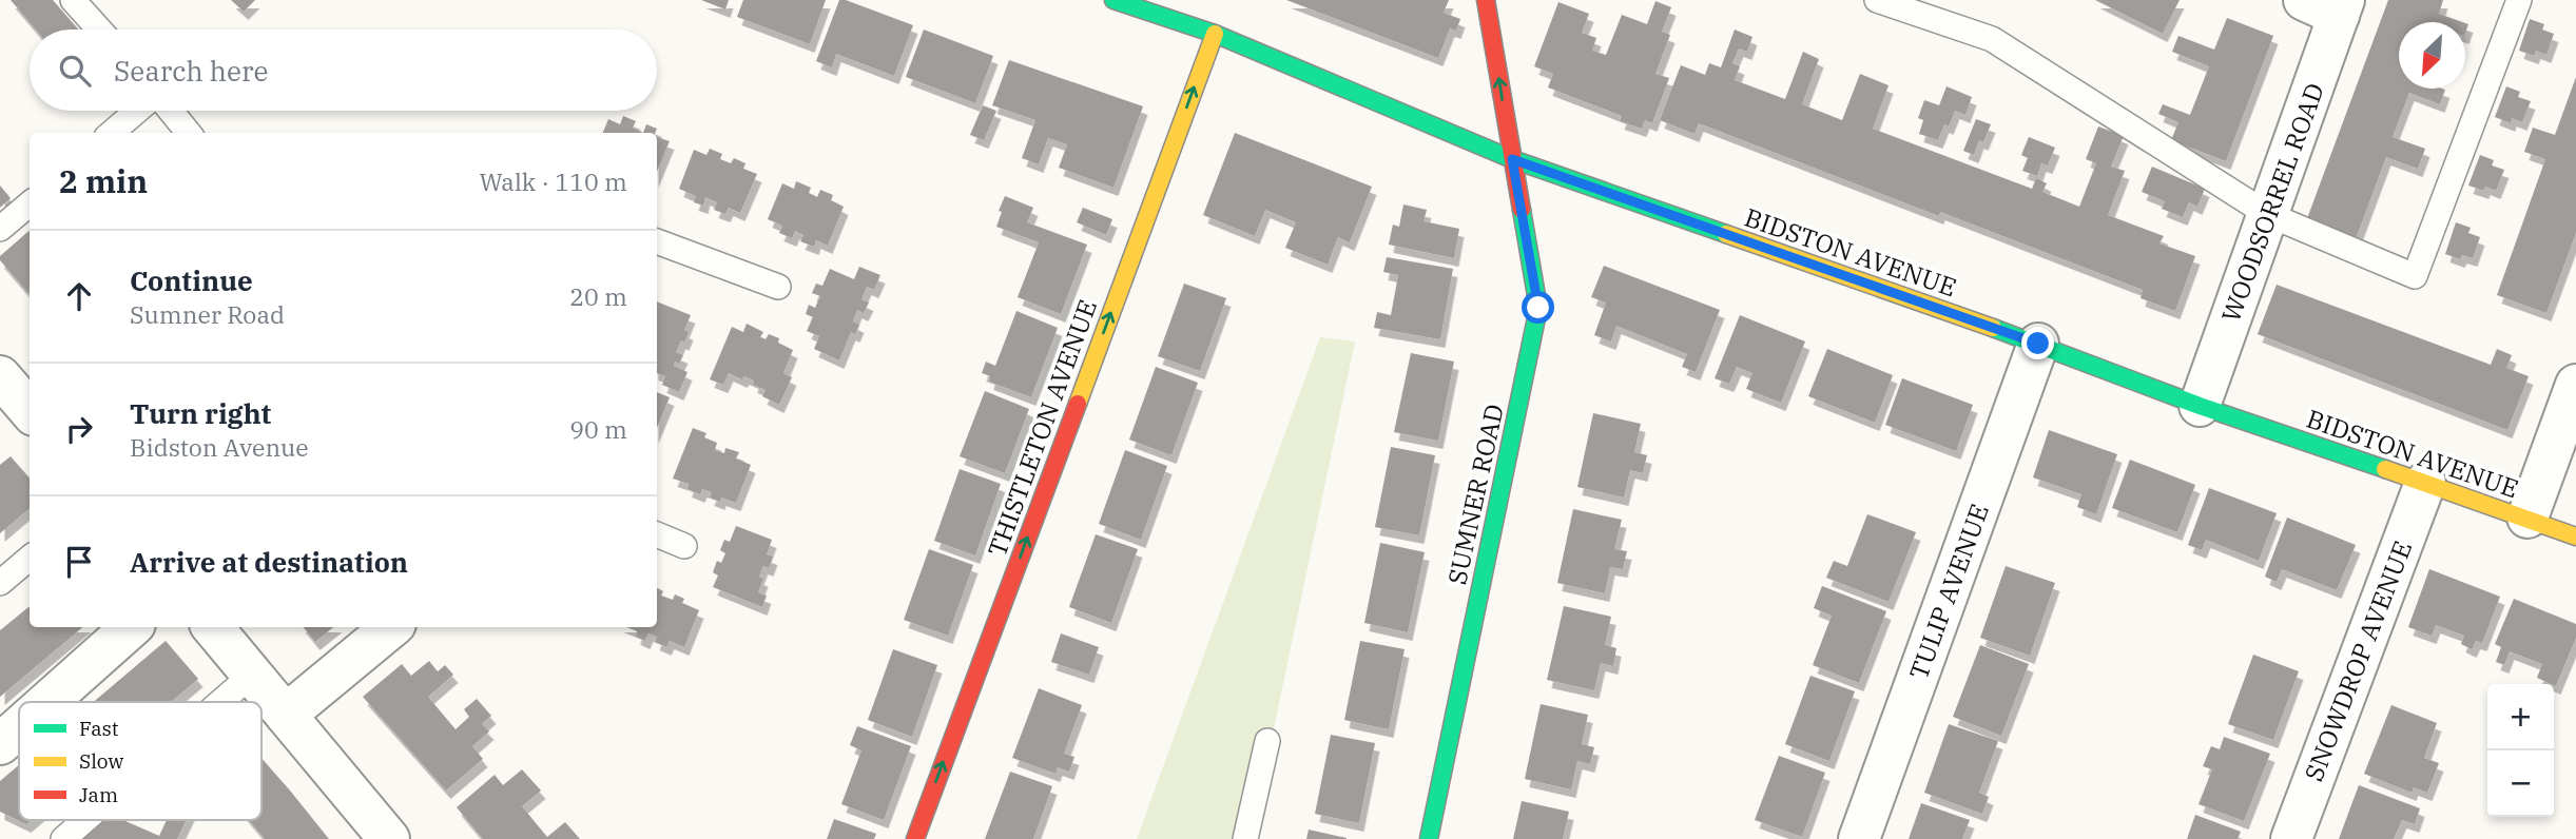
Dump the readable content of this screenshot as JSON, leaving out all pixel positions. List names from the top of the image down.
{
  "streets": {
    "street": [
      "WOODSORREL ROAD",
      "BIDSTON AVENUE",
      "THISTLETON AVENUE",
      "SUMNER ROAD",
      "TULIP AVENUE",
      "SNOWDROP AVENUE"
    ]
  },
  "crossings": [
    ["WOODSORREL ROAD", "BIDSTON AVENUE"],
    ["BIDSTON AVENUE", "THISTLETON AVENUE"],
    ["BIDSTON AVENUE", "SUMNER ROAD"],
    ["BIDSTON AVENUE", "TULIP AVENUE"],
    ["BIDSTON AVENUE", "SNOWDROP AVENUE"]
  ],
  "one_way": ["THISTLETON AVENUE"],
  "legend": ["Fast", "Slow", "Jam"],
  "north": "bottom left",
  "page": {
    "search": "Search here",
    "heading": ["2 min", "Walk · 110 m"],
    "list": [
      ["Continue", "Sumner Road", "20 m"],
      ["Turn right", "Bidston Avenue", "90 m"],
      "Arrive at destination"
    ],
    "map_buttons": ["+", "−"]
  }
}
